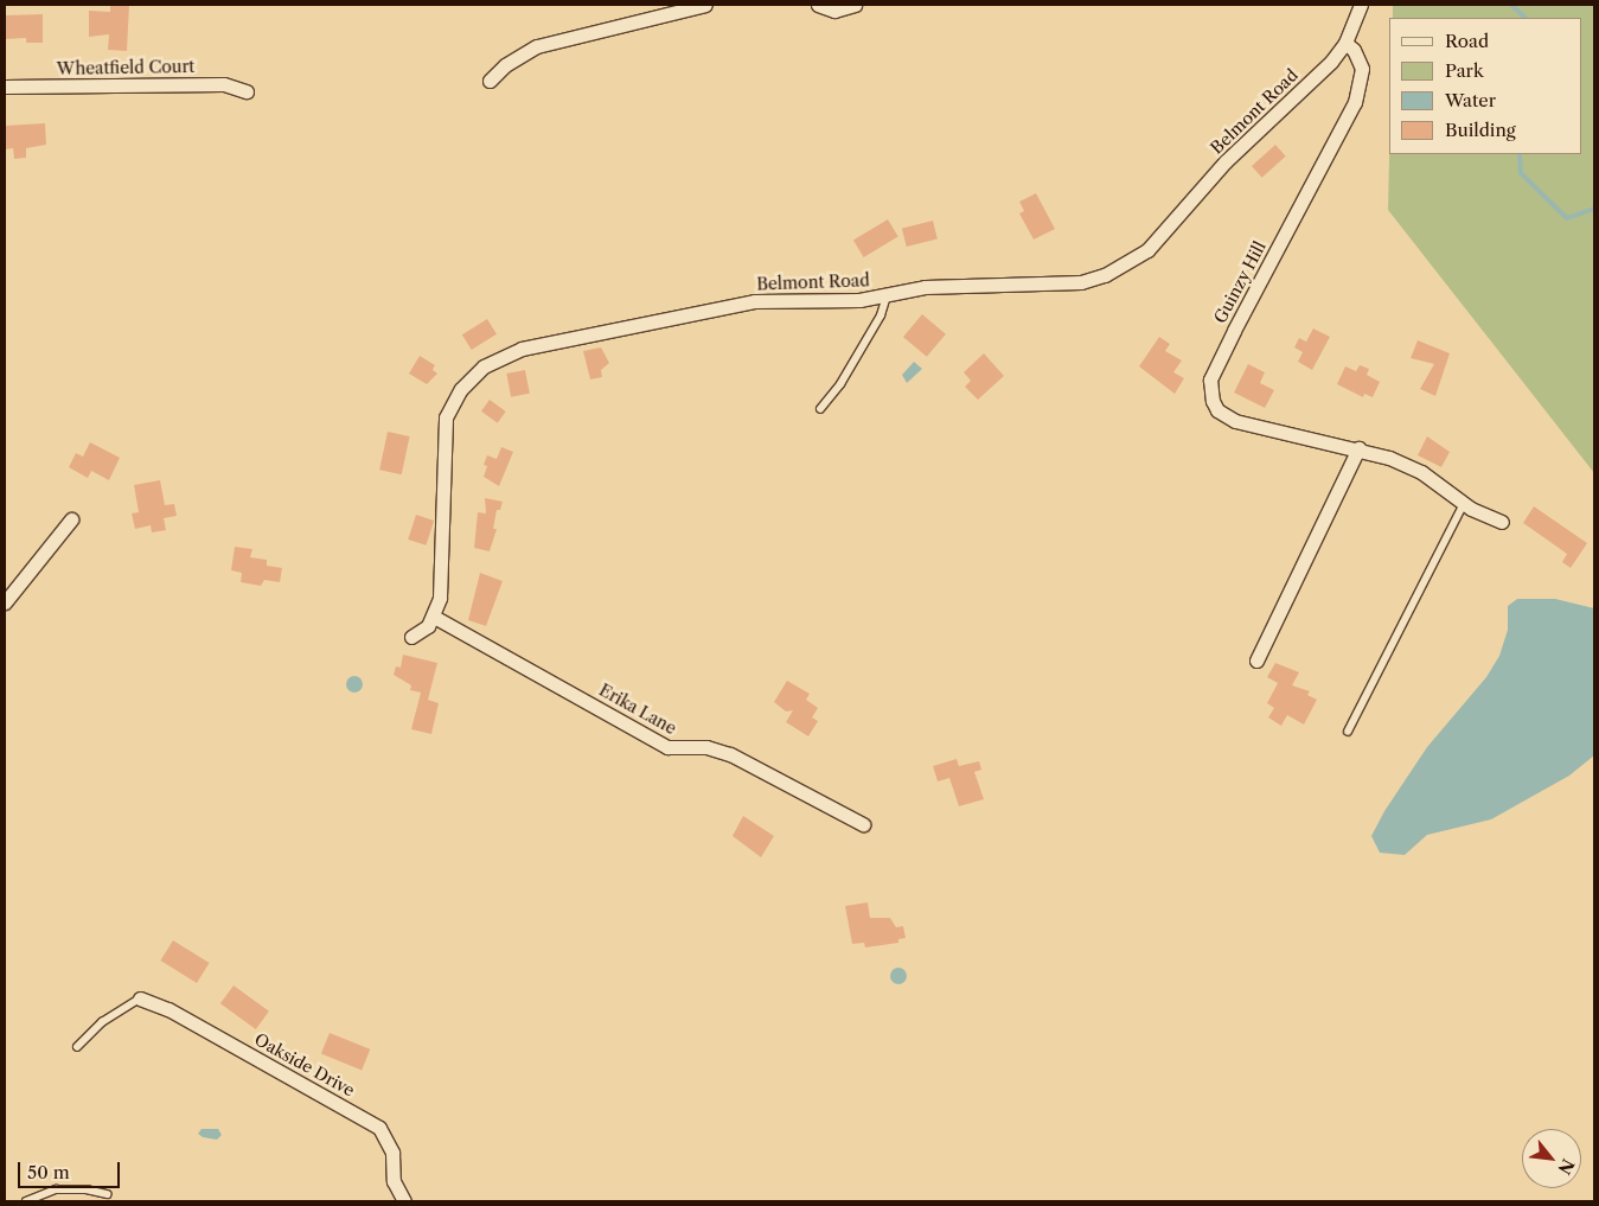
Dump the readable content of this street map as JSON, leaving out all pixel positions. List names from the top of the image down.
{
  "streets": {
    "street": [
      "Wheatfield Court",
      "Belmont Road",
      "Guinzy Hill",
      "Erika Lane",
      "Oakside Drive"
    ]
  },
  "crossings": [
    ["Belmont Road", "Guinzy Hill"],
    ["Belmont Road", "Erika Lane"]
  ],
  "legend": [
    "Road",
    "Park",
    "Water",
    "Building"
  ],
  "scale_bar": "50 m",
  "north": "bottom right"
}
